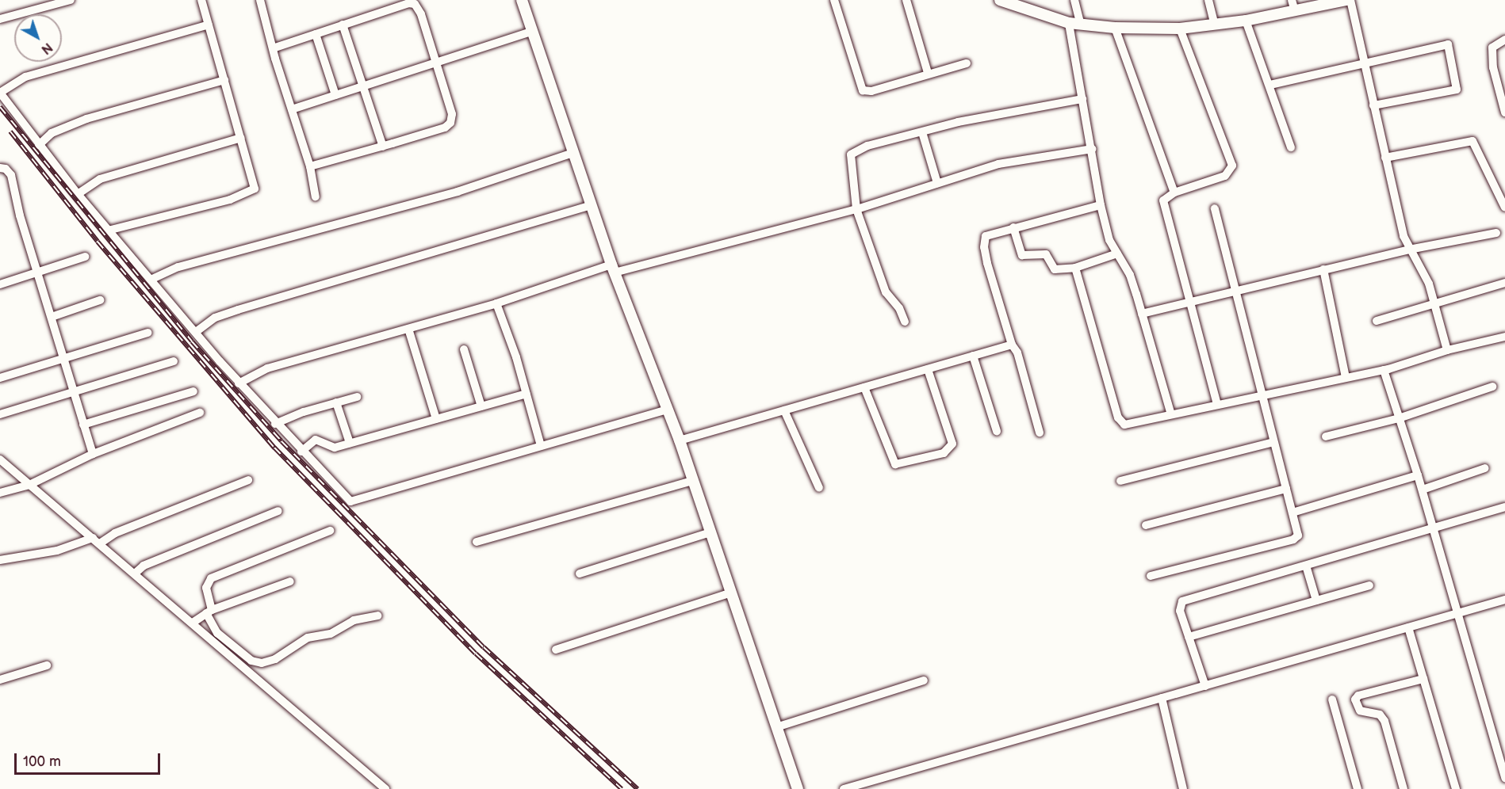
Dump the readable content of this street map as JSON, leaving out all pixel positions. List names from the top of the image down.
{
  "scale_bar": "100 m",
  "north": "bottom right"
}
